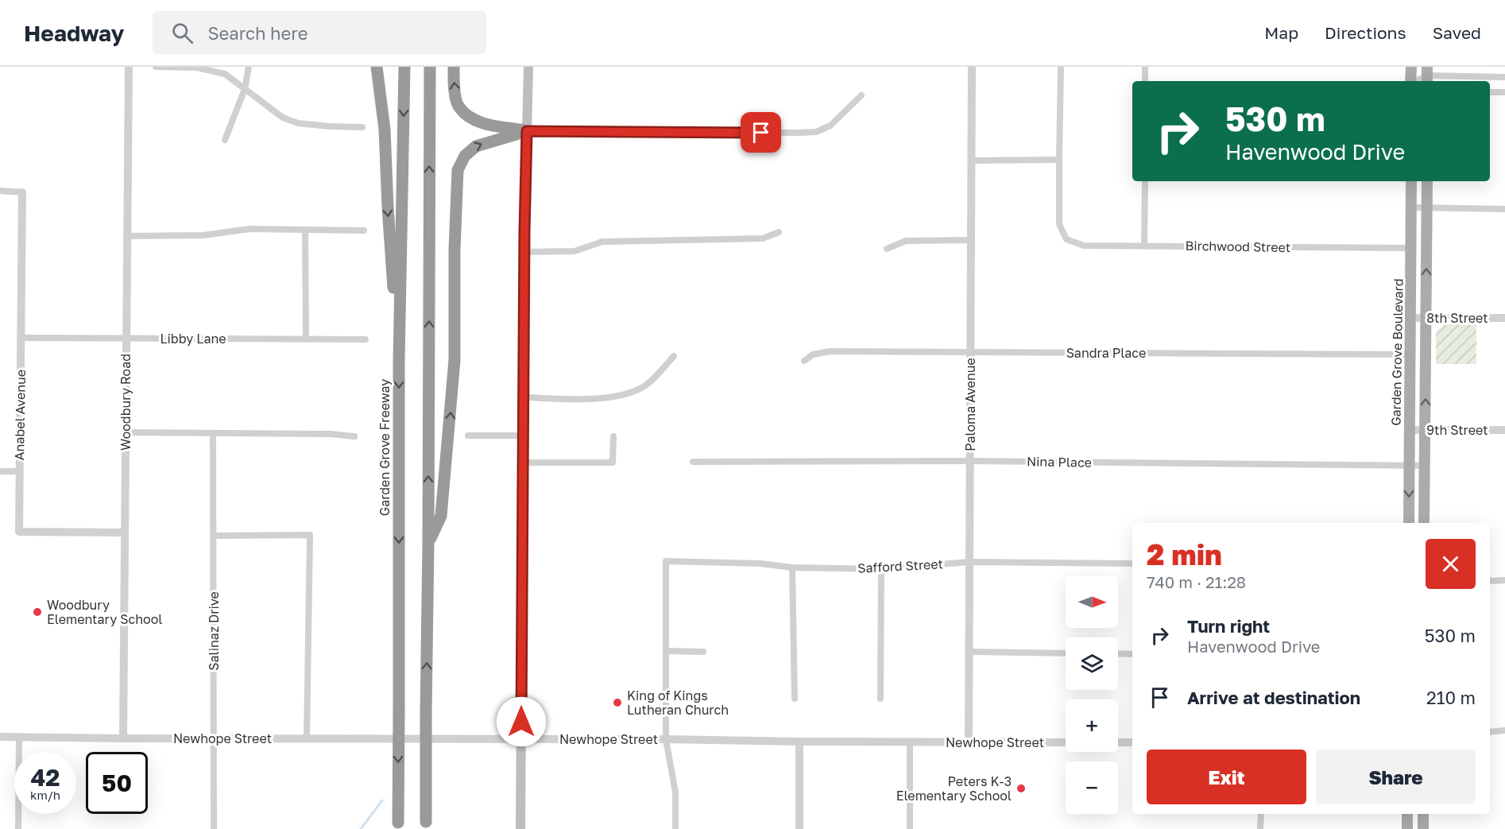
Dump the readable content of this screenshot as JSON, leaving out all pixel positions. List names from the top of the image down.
{
  "streets": {
    "highway": ["Garden Grove Freeway"],
    "main road": ["Garden Grove Boulevard"],
    "street": [
      "Birchwood Street",
      "8th Street",
      "Libby Lane",
      "Sandra Place",
      "Woodbury Road",
      "Paloma Avenue",
      "Anabel Avenue",
      "9th Street",
      "Nina Place",
      "Safford Street",
      "Salinaz Drive",
      "Newhope Street"
    ]
  },
  "crossings": [
    ["Birchwood Street", "Garden Grove Boulevard"],
    ["8th Street", "Garden Grove Boulevard"],
    ["Libby Lane", "Woodbury Road"],
    ["Libby Lane", "Anabel Avenue"],
    ["Garden Grove Boulevard", "Sandra Place"],
    ["Garden Grove Boulevard", "9th Street"],
    ["Garden Grove Boulevard", "Nina Place"],
    ["Sandra Place", "Paloma Avenue"],
    ["Woodbury Road", "Anabel Avenue"],
    ["Woodbury Road", "Newhope Street"],
    ["Paloma Avenue", "Nina Place"],
    ["Paloma Avenue", "Safford Street"],
    ["Paloma Avenue", "Newhope Street"],
    ["Salinaz Drive", "Newhope Street"]
  ],
  "places": ["Woodbury Elementary School", "King of Kings Lutheran Church", "Peters K-3 Elementary School"],
  "north": "right",
  "page": {
    "header": "Headway",
    "search": "Search here",
    "nav": ["Map", "Directions", "Saved"],
    "turn": ["530 m", "Havenwood Drive"],
    "heading": ["2 min", "740 m · 21:28"],
    "map_buttons": ["+", "−"],
    "list": [
      {
        "name": "Turn right",
        "note": "Havenwood Drive",
        "value": "530 m"
      },
      {
        "name": "Arrive at destination",
        "value": "210 m"
      }
    ],
    "buttons": ["Exit", "Share"],
    "speed": "42 km/h",
    "limit": "50"
  }
}
